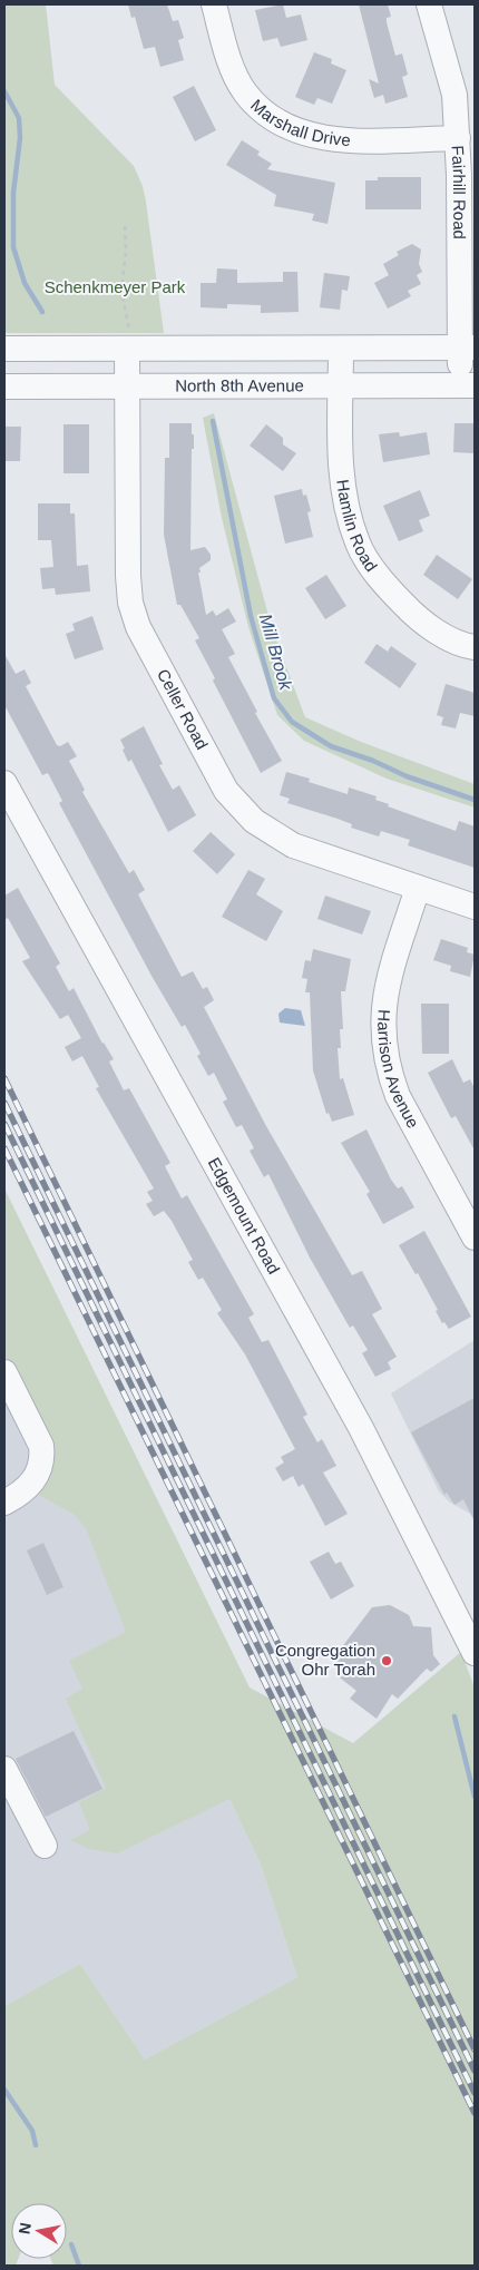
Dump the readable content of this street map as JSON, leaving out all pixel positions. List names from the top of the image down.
{
  "streets": {
    "street": [
      "Marshall Drive",
      "Fairhill Road",
      "North 8th Avenue",
      "Hamlin Road",
      "Celler Road",
      "Harrison Avenue",
      "Edgemount Road"
    ]
  },
  "crossings": [
    ["Marshall Drive", "Fairhill Road"],
    ["Fairhill Road", "North 8th Avenue"],
    ["North 8th Avenue", "Hamlin Road"],
    ["North 8th Avenue", "Celler Road"],
    ["Celler Road", "Harrison Avenue"]
  ],
  "water": ["Mill Brook"],
  "parks": ["Schenkmeyer Park"],
  "places": ["Congregation Ohr Torah"],
  "north": "left"
}
